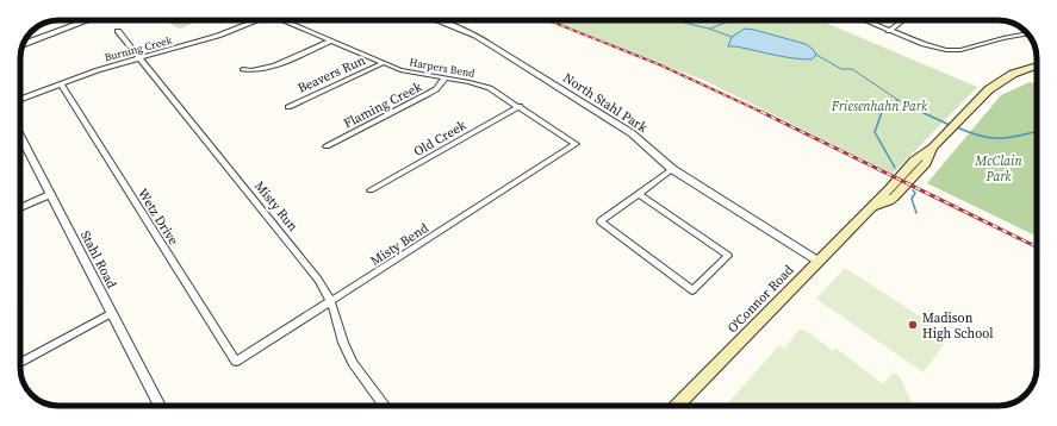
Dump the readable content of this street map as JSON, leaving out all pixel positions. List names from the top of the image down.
{
  "streets": {
    "main road": ["O'Connor Road"],
    "street": [
      "Burning Creek",
      "Harpers Bend",
      "Beavers Run",
      "North Stahl Park",
      "Flaming Creek",
      "Old Creek",
      "Misty Run",
      "Wetz Drive",
      "Misty Bend",
      "Stahl Road"
    ]
  },
  "crossings": [
    ["Burning Creek", "Misty Run"],
    ["Burning Creek", "Wetz Drive"],
    ["Harpers Bend", "Beavers Run"],
    ["Harpers Bend", "Flaming Creek"],
    ["Harpers Bend", "Old Creek"],
    ["Harpers Bend", "Misty Bend"],
    ["North Stahl Park", "O'Connor Road"],
    ["Misty Run", "Misty Bend"],
    ["Wetz Drive", "Misty Bend"]
  ],
  "parks": ["Friesenhahn Park", "McClain Park"],
  "places": ["Madison High School"]
}
